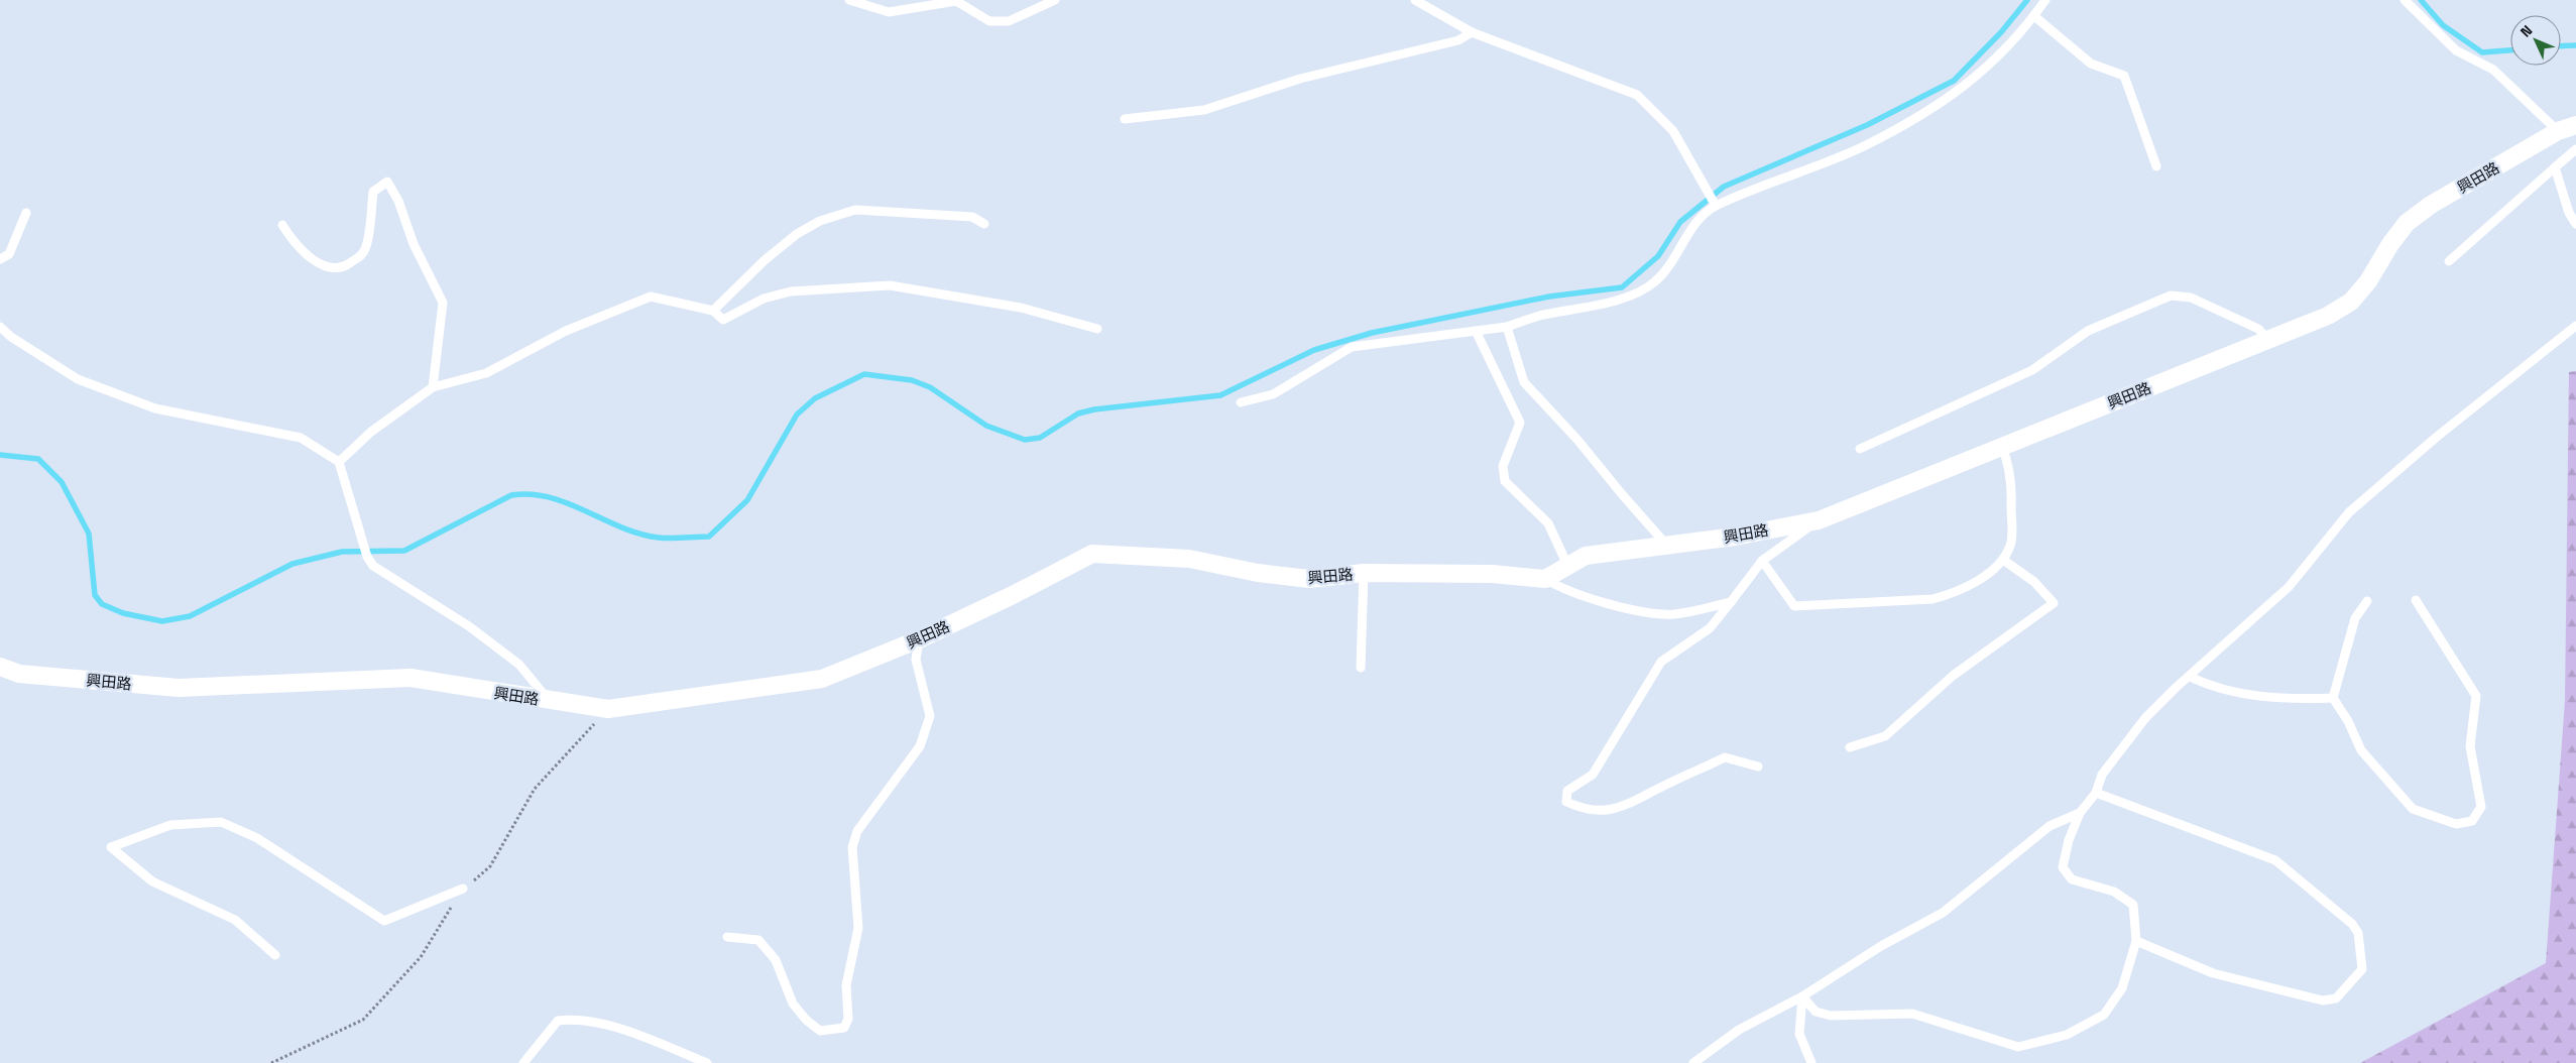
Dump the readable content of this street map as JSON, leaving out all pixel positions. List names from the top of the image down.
{
  "streets": {
    "street": ["興田路"]
  },
  "north": "top left"
}
